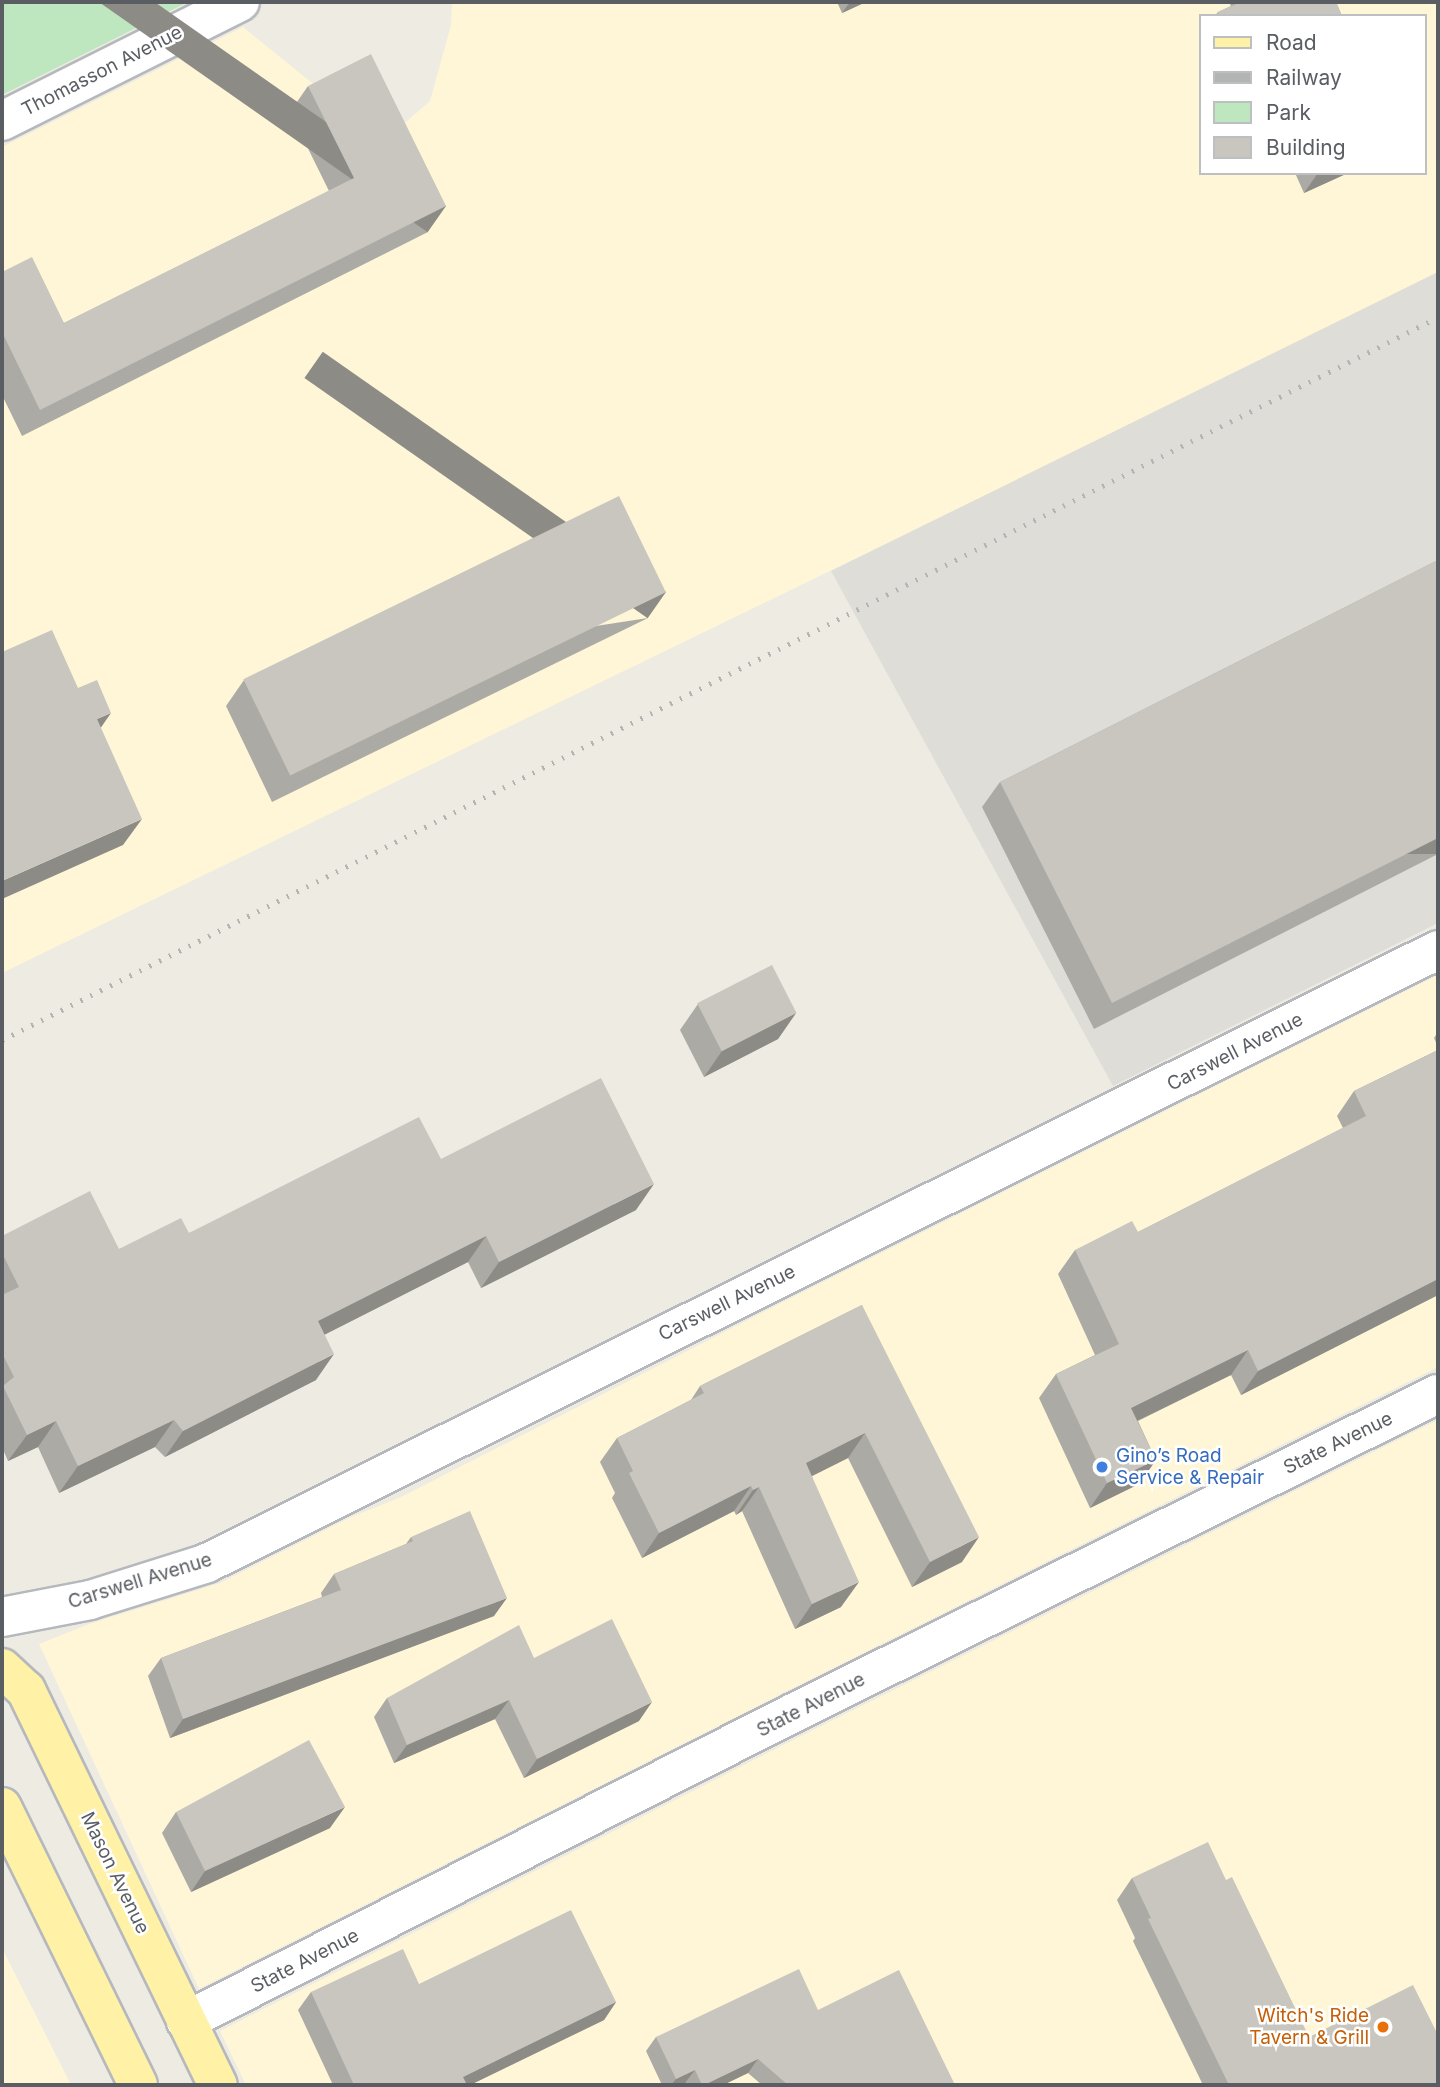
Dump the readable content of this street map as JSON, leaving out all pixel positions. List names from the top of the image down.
{
  "streets": {
    "main road": ["Mason Avenue"],
    "street": ["Thomasson Avenue", "Carswell Avenue", "State Avenue"]
  },
  "crossings": [
    ["State Avenue", "Mason Avenue"]
  ],
  "places": ["Gino’s Road Service & Repair", "Witch's Ride Tavern & Grill"],
  "legend": [
    "Road",
    "Railway",
    "Park",
    "Building"
  ]
}
